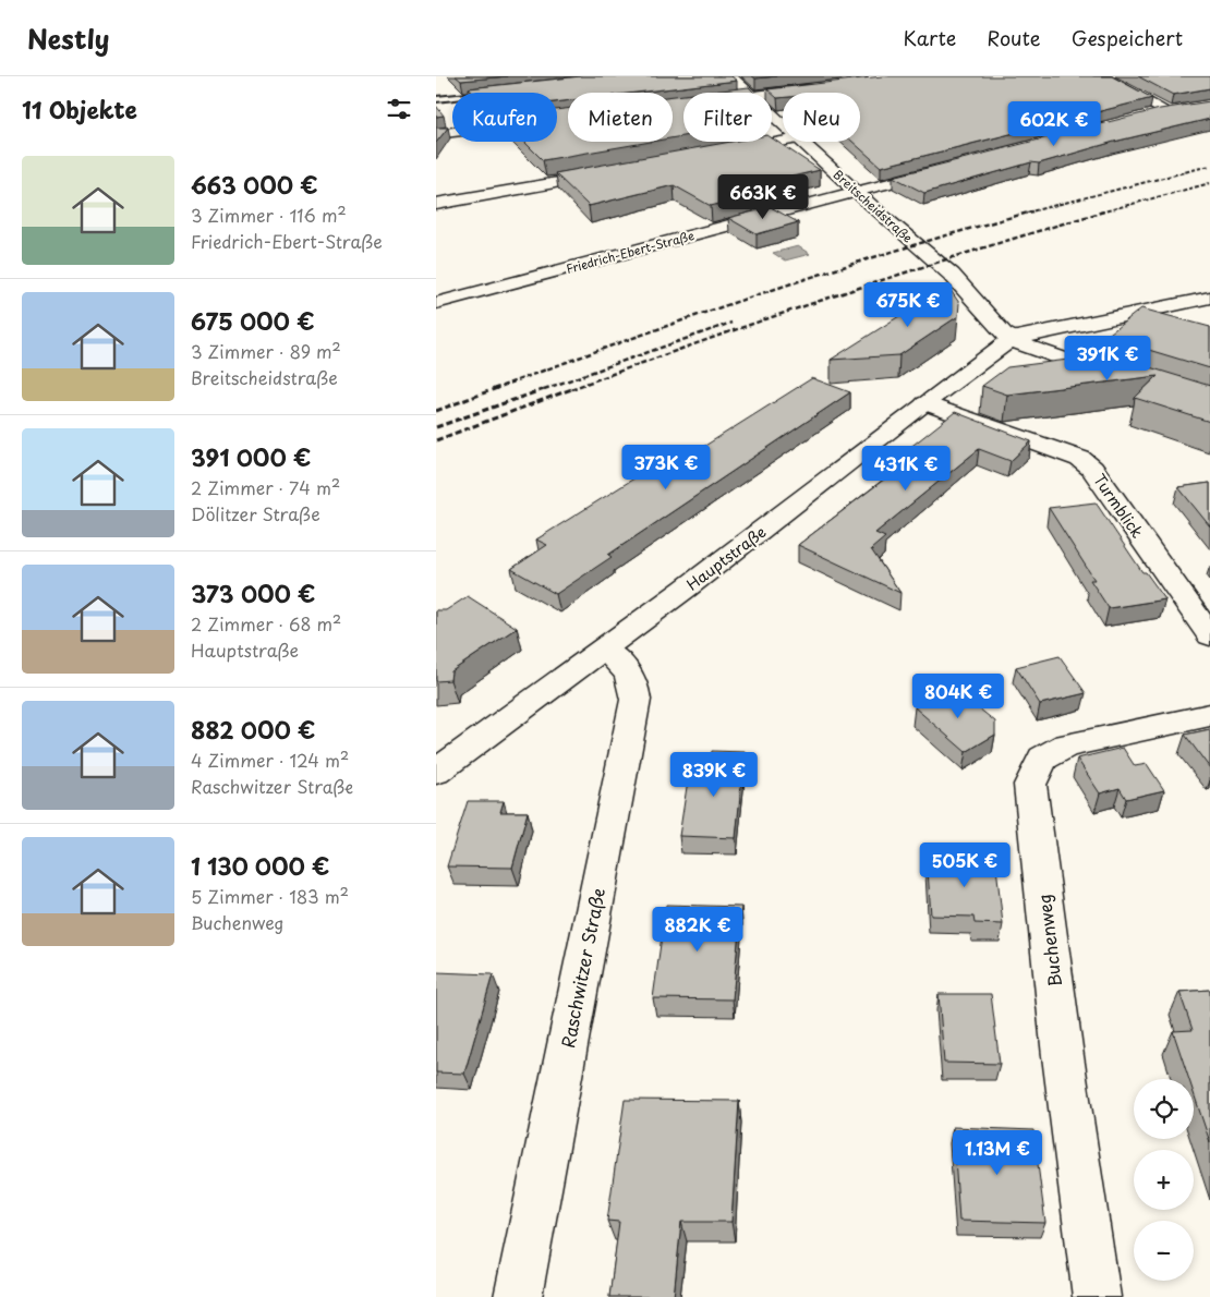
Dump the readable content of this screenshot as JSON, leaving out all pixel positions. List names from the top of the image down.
{
  "streets": {
    "street": [
      "Breitscheidstraße",
      "Friedrich-Ebert-Straße",
      "Turmblick",
      "Hauptstraße",
      "Buchenweg",
      "Raschwitzer Straße"
    ]
  },
  "crossings": [
    ["Breitscheidstraße", "Friedrich-Ebert-Straße"],
    ["Breitscheidstraße", "Hauptstraße"],
    ["Turmblick", "Hauptstraße"],
    ["Hauptstraße", "Raschwitzer Straße"]
  ],
  "page": {
    "header": "Nestly",
    "nav": ["Karte", "Route", "Gespeichert"],
    "heading": "11 Objekte",
    "chip": [
      "Kaufen",
      "Mieten",
      "Filter",
      "Neu"
    ],
    "price": [
      "602K €",
      "663K €",
      "675K €",
      "391K €",
      "373K €",
      "431K €",
      "804K €",
      "839K €",
      "505K €",
      "882K €",
      "1.13M €"
    ],
    "list": [
      {
        "name": "663 000 €",
        "note": "3 Zimmer · 116 m² · Friedrich-Ebert-Straße"
      },
      {
        "name": "675 000 €",
        "note": "3 Zimmer · 89 m² · Breitscheidstraße"
      },
      {
        "name": "391 000 €",
        "note": "2 Zimmer · 74 m² · Dölitzer Straße"
      },
      {
        "name": "373 000 €",
        "note": "2 Zimmer · 68 m² · Hauptstraße"
      },
      {
        "name": "882 000 €",
        "note": "4 Zimmer · 124 m² · Raschwitzer Straße"
      },
      {
        "name": "1 130 000 €",
        "note": "5 Zimmer · 183 m² · Buchenweg"
      }
    ],
    "map_buttons": ["+", "−"]
  }
}
